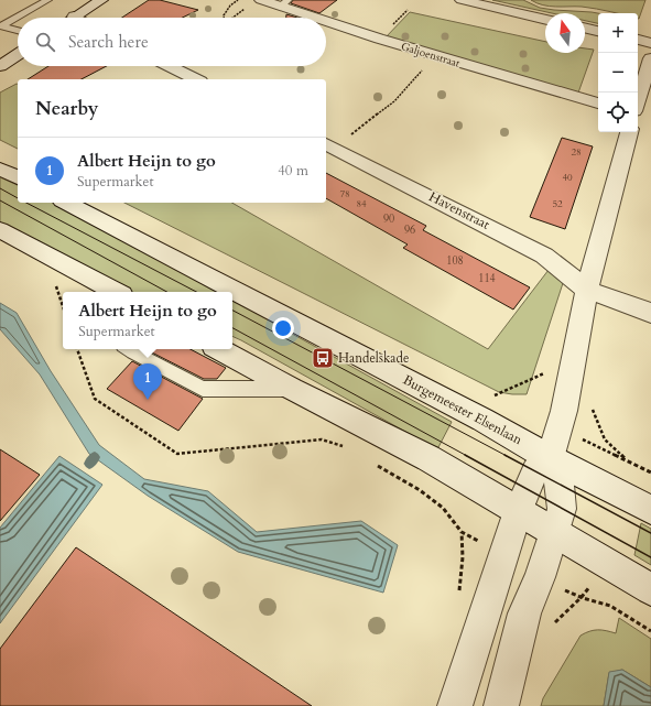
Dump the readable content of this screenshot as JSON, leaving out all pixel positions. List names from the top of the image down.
{
  "streets": {
    "street": ["Galjoenstraat", "Havenstraat", "Burgemeester Elsenlaan"]
  },
  "places": {
    "bus stop": ["Handelskade"]
  },
  "house_numbers": [
    "28",
    "40",
    "78",
    "84",
    "52",
    "90",
    "96",
    "108",
    "114"
  ],
  "north": "top",
  "page": {
    "map_buttons": ["+", "−"],
    "search": "Search here",
    "heading": "Nearby",
    "list": [
      {
        "mark": "1",
        "name": "Albert Heijn to go",
        "note": "Supermarket",
        "value": "40 m"
      }
    ],
    "popup": ["Albert Heijn to go", "Supermarket"],
    "pins": "1"
  }
}
